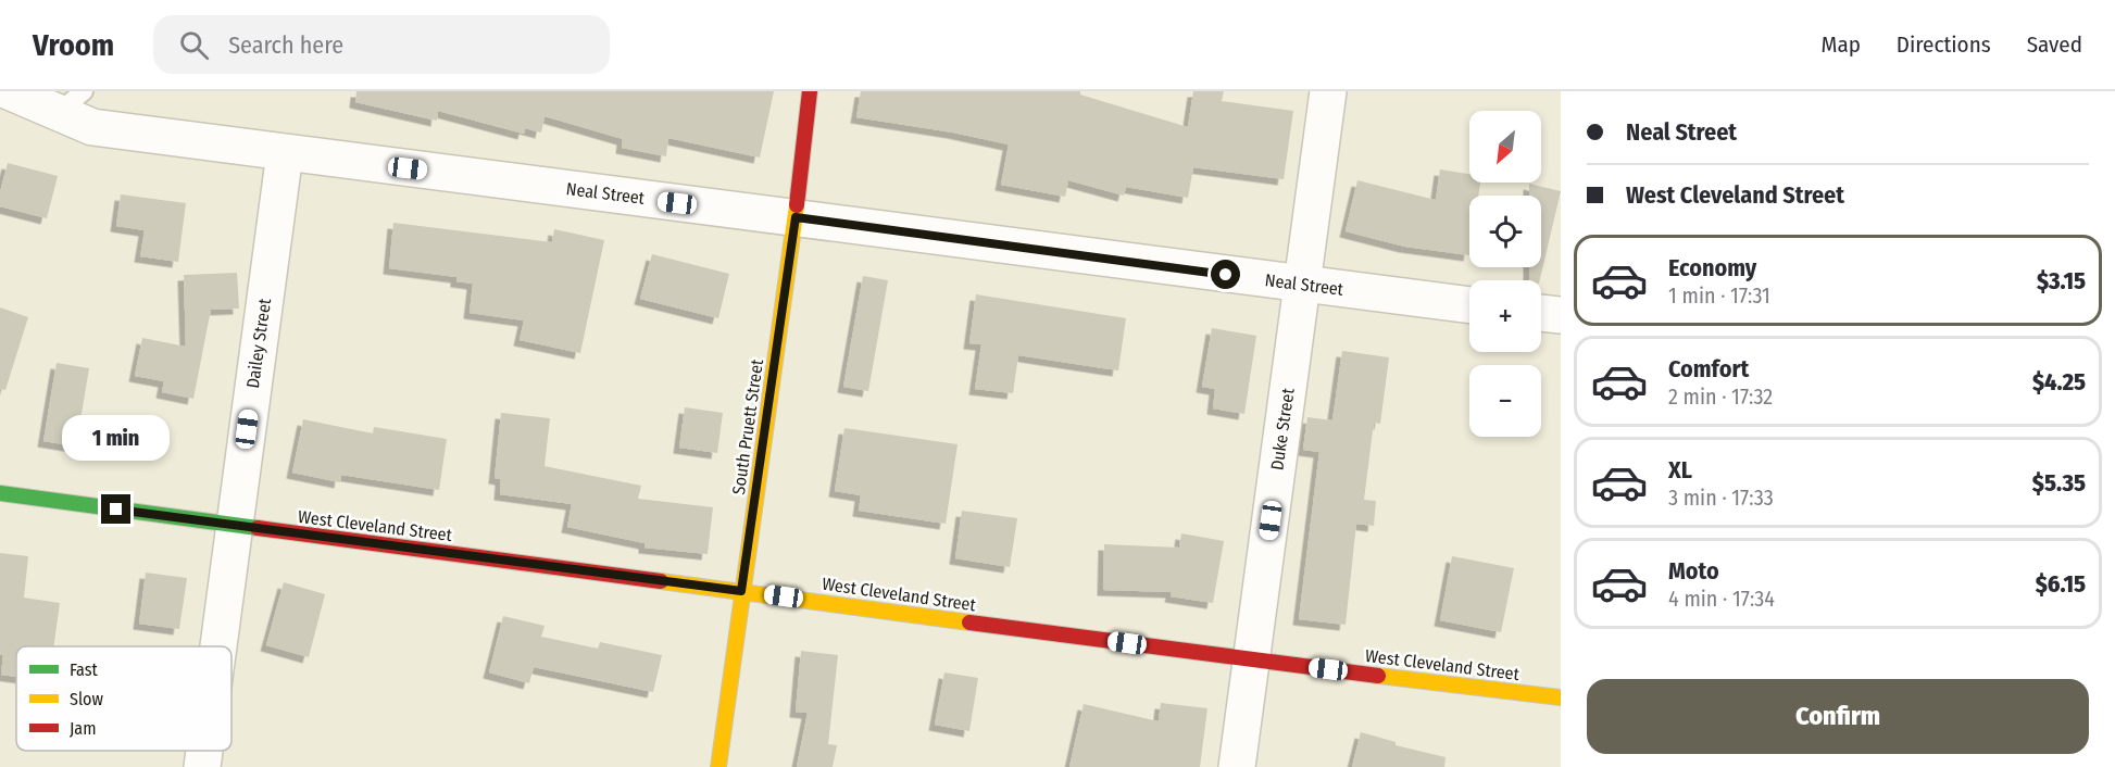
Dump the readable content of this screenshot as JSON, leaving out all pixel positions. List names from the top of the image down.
{
  "streets": {
    "street": [
      "Neal Street",
      "Dailey Street",
      "South Pruett Street",
      "Duke Street",
      "West Cleveland Street"
    ]
  },
  "crossings": [
    ["Neal Street", "Dailey Street"],
    ["Neal Street", "South Pruett Street"],
    ["Neal Street", "Duke Street"],
    ["Dailey Street", "West Cleveland Street"],
    ["South Pruett Street", "West Cleveland Street"],
    ["Duke Street", "West Cleveland Street"]
  ],
  "legend": ["Fast", "Slow", "Jam"],
  "north": "bottom left",
  "page": {
    "header": "Vroom",
    "search": "Search here",
    "nav": ["Map", "Directions", "Saved"],
    "banner": ["Neal Street", "West Cleveland Street"],
    "map_buttons": ["+", "−"],
    "list": [
      {
        "name": "Economy",
        "note": "1 min · 17:31",
        "value": "$3.15"
      },
      {
        "name": "Comfort",
        "note": "2 min · 17:32",
        "value": "$4.25"
      },
      {
        "name": "XL",
        "note": "3 min · 17:33",
        "value": "$5.35"
      },
      {
        "name": "Moto",
        "note": "4 min · 17:34",
        "value": "$6.15"
      }
    ],
    "bubble": "1 min",
    "buttons": "Confirm"
  }
}
